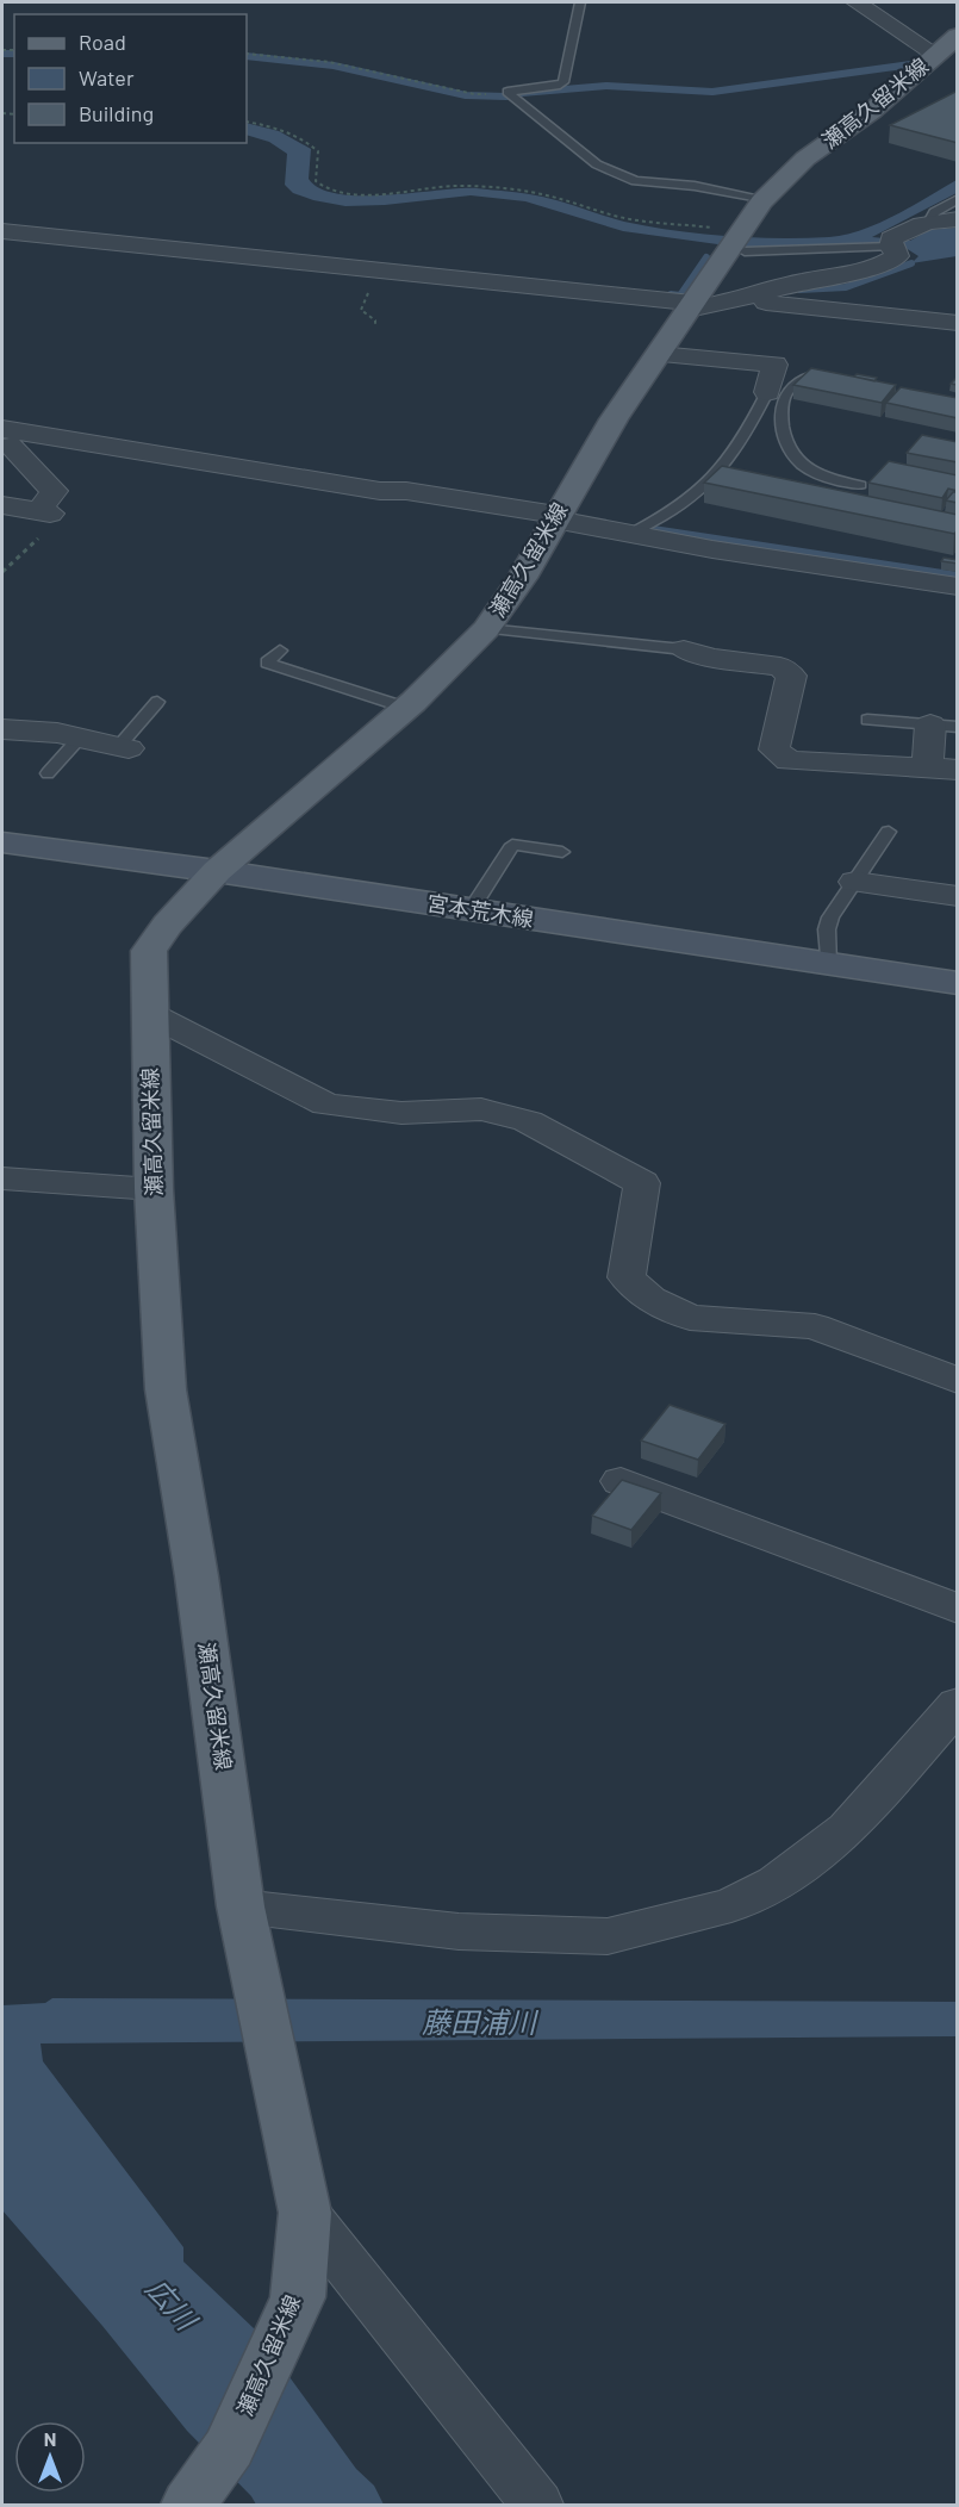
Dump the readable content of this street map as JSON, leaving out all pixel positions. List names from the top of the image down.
{
  "streets": {
    "main road": ["瀬高久留米線", "宮本荒木線"]
  },
  "crossings": [
    ["瀬高久留米線", "宮本荒木線"]
  ],
  "water": ["藤田浦川", "広川"],
  "legend": ["Road", "Water", "Building"],
  "north": "top"
}
